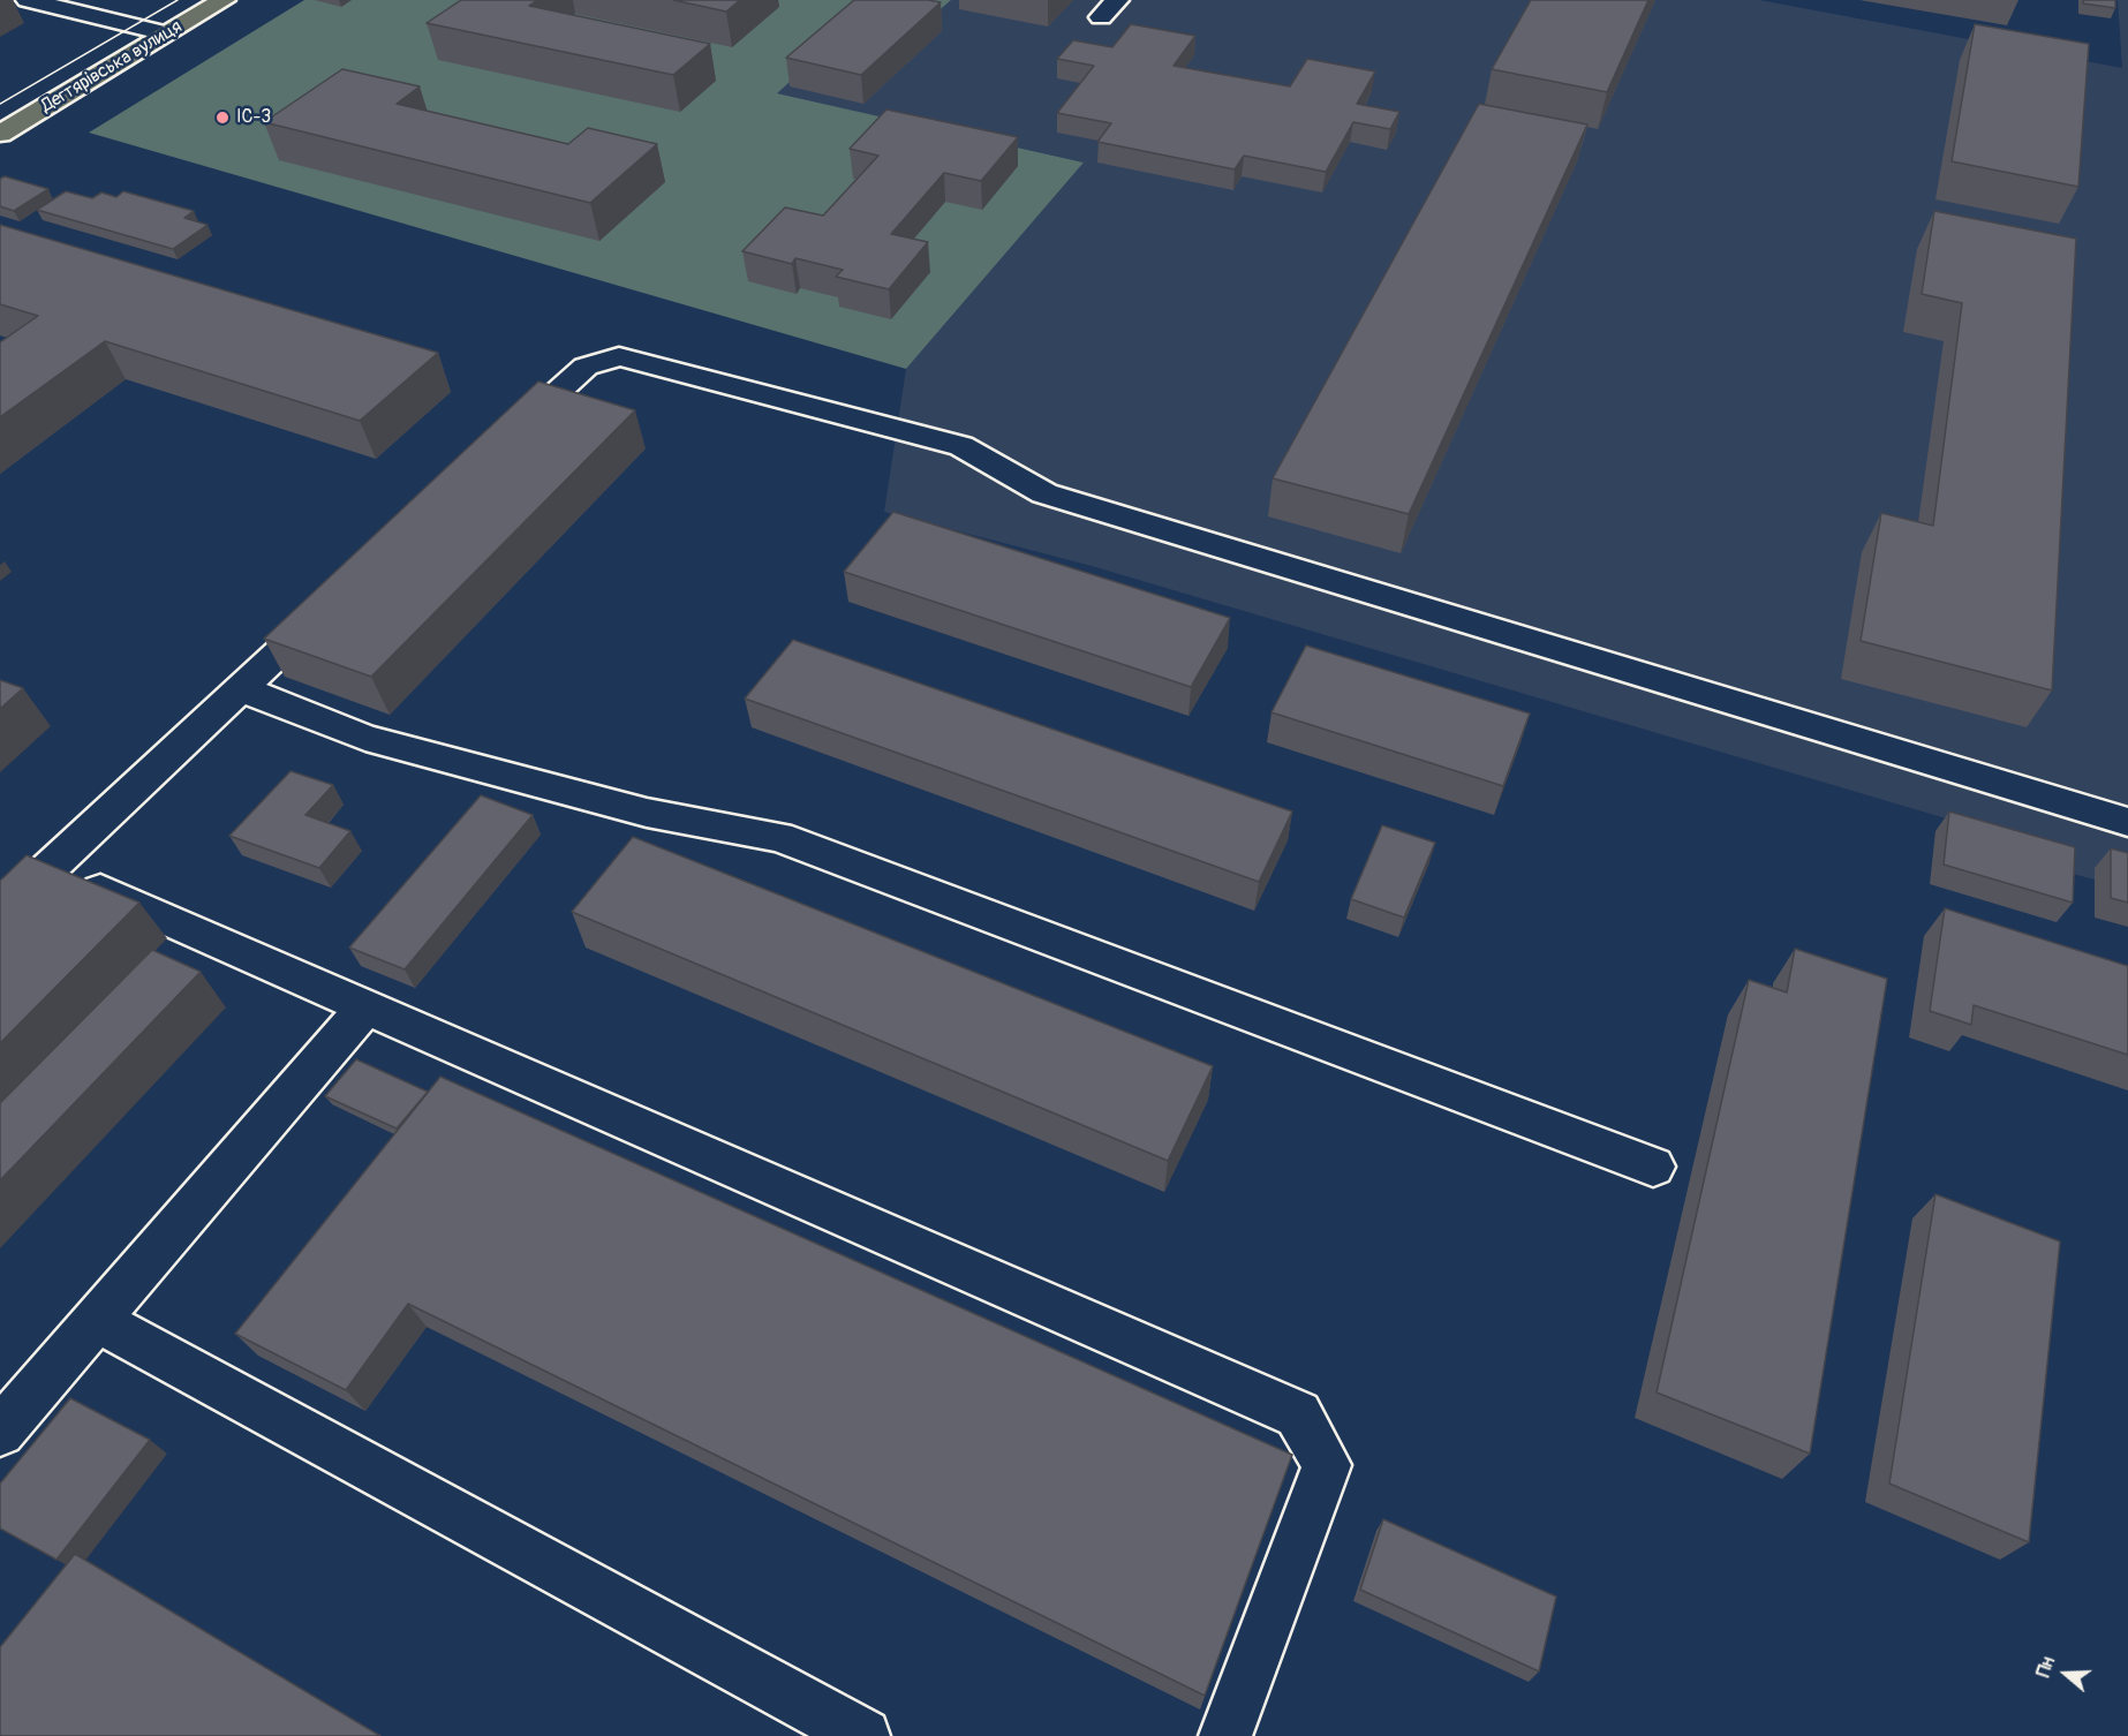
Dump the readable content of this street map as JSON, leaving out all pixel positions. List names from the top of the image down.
{
  "streets": {
    "main road": ["Дегтярівська вулиця"]
  },
  "places": ["ІС-3"],
  "north": "left"
}
